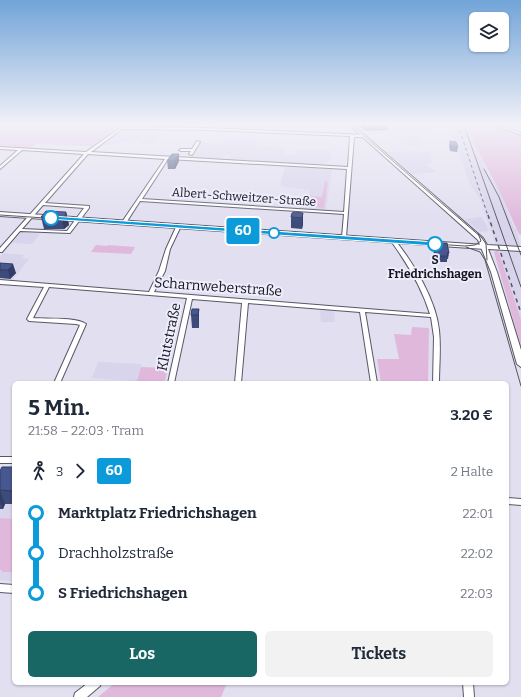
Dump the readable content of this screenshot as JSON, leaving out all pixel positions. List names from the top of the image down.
{
  "streets": {
    "street": ["Albert-Schweitzer-Straße", "Scharnweberstraße", "Klutstraße"]
  },
  "crossings": [
    ["Scharnweberstraße", "Klutstraße"]
  ],
  "places": ["S Friedrichshagen"],
  "lines": ["tram line 60"],
  "page": {
    "on_map": "60",
    "heading": ["5 Min.", "21:58 – 22:03 · Tram", "3.20 €"],
    "legs": ["3", "60", "2 Halte"],
    "list": [
      {
        "name": "Marktplatz Friedrichshagen",
        "value": "22:01"
      },
      {
        "name": "Drachholzstraße",
        "value": "22:02"
      },
      {
        "name": "S Friedrichshagen",
        "value": "22:03"
      }
    ],
    "buttons": ["Los", "Tickets"]
  }
}
